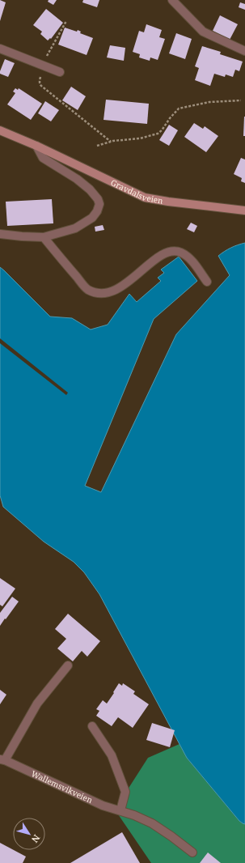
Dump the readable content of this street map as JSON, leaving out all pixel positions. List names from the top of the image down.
{
  "streets": {
    "street": ["Gravdalsveien", "Wallemsvikveien"]
  },
  "north": "bottom right"
}
